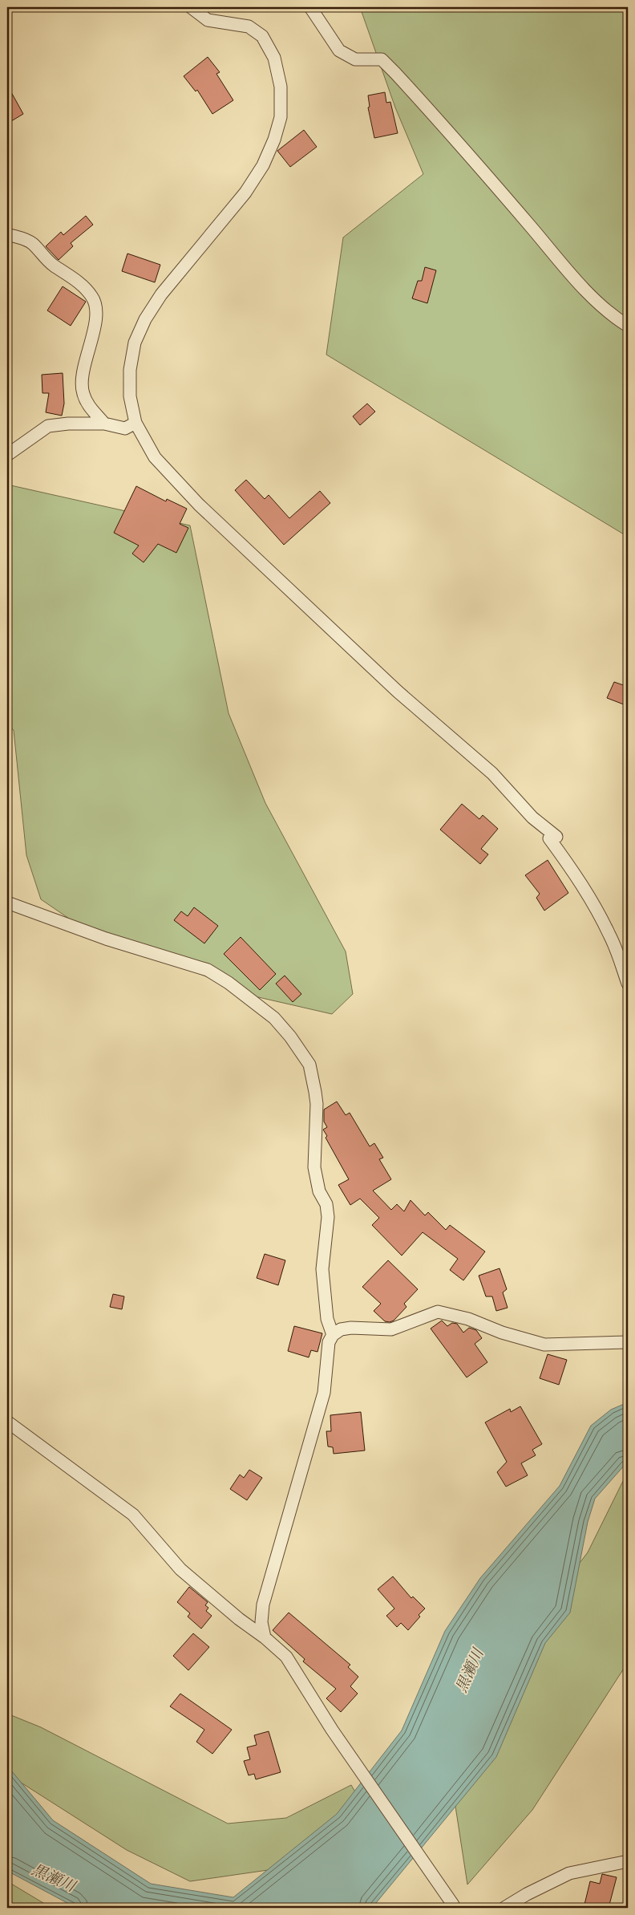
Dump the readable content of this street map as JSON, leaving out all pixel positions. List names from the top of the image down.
{
  "water": ["黒瀬川"]
}
